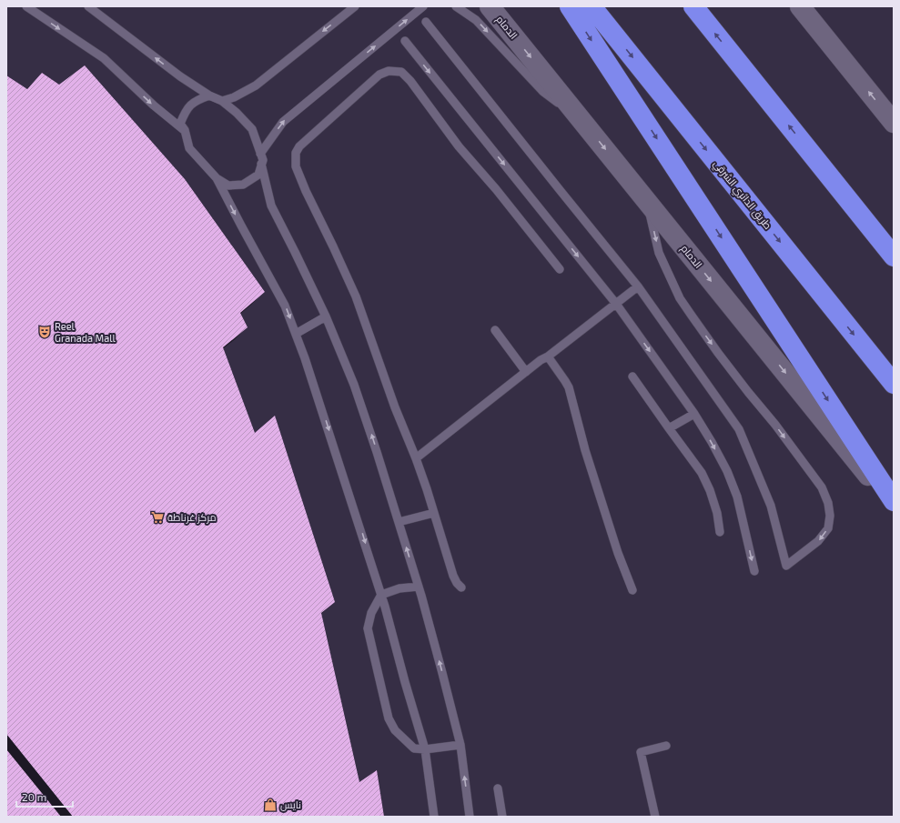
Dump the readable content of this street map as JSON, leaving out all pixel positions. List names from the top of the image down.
{
  "streets": {
    "highway": ["طريق الدائري الشرقي"],
    "street": ["الدمام"]
  },
  "one_way": ["الدمام"],
  "places": {
    "theatre": ["Reel Granada Mall"],
    "supermarket": ["مركز غرناطة"],
    "shop": ["نايس"]
  },
  "scale_bar": "20 m"
}
